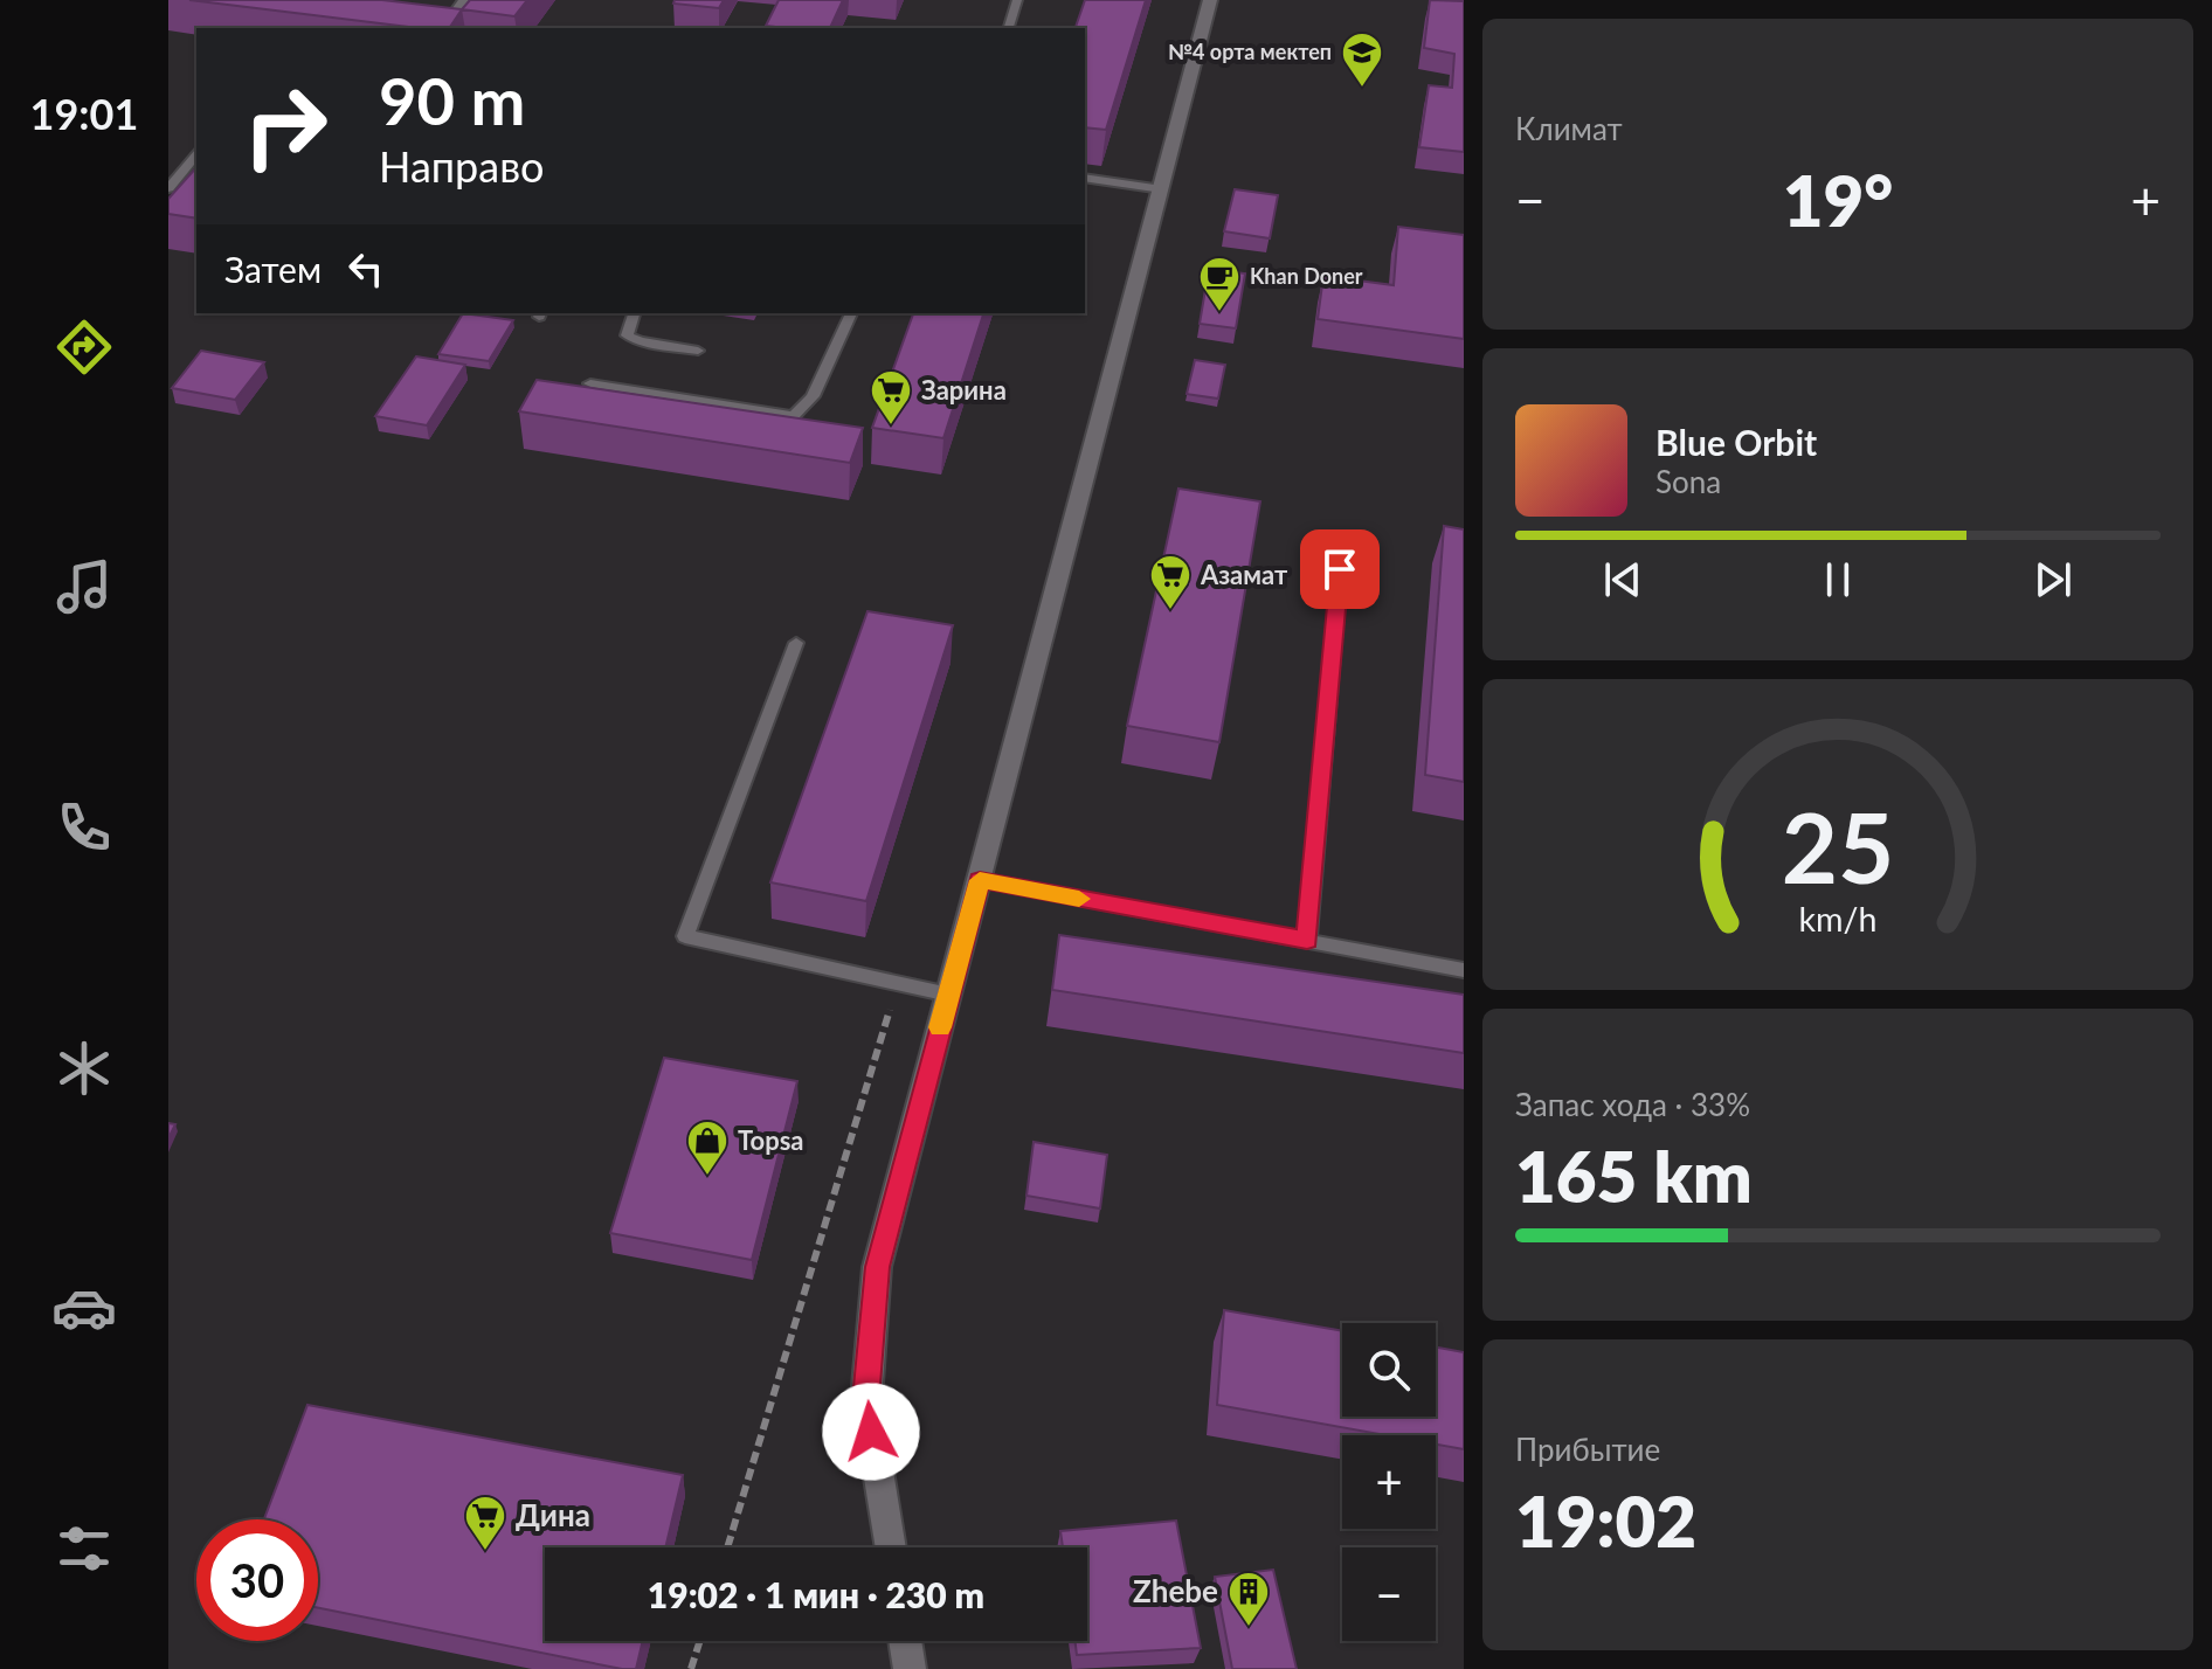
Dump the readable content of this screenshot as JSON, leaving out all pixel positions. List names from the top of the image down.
{
  "places": {
    "school or university": ["№4 орта мектеп"],
    "cafe": ["Khan Doner"],
    "supermarket": ["Зарина", "Азамат", "Дина"],
    "shop": ["Topsa"],
    "building": ["Zhebe"]
  },
  "page": {
    "tabs": "19:01",
    "tile": [
      "Климат",
      ["Запас хода · 33%", "165 km"],
      ["Прибытие", "19:02"]
    ],
    "turn": ["90 m", "Направо"],
    "heat": ["−", "19°", "+"],
    "then": "Затем",
    "song": ["Blue Orbit", "Sona"],
    "map_buttons": ["+", "−"],
    "limit": "30",
    "trip": "19:02 · 1 мин · 230 m",
    "gauge": ["25", "km/h"]
  }
}
